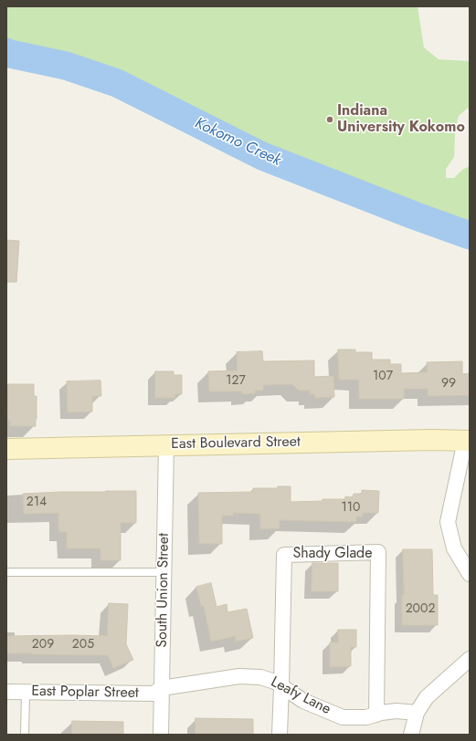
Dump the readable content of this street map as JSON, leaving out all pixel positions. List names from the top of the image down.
{
  "streets": {
    "main road": ["East Boulevard Street"],
    "street": [
      "Shady Glade",
      "South Union Street",
      "East Poplar Street",
      "Leafy Lane"
    ]
  },
  "crossings": [
    ["East Boulevard Street", "South Union Street"],
    ["Shady Glade", "Leafy Lane"],
    ["South Union Street", "East Poplar Street"],
    ["South Union Street", "Leafy Lane"],
    ["East Poplar Street", "Leafy Lane"]
  ],
  "water": ["Kokomo Creek"],
  "places": ["Indiana University Kokomo"],
  "house_numbers": [
    "107",
    "127",
    "99",
    "214",
    "110",
    "2002",
    "209",
    "205"
  ]
}
